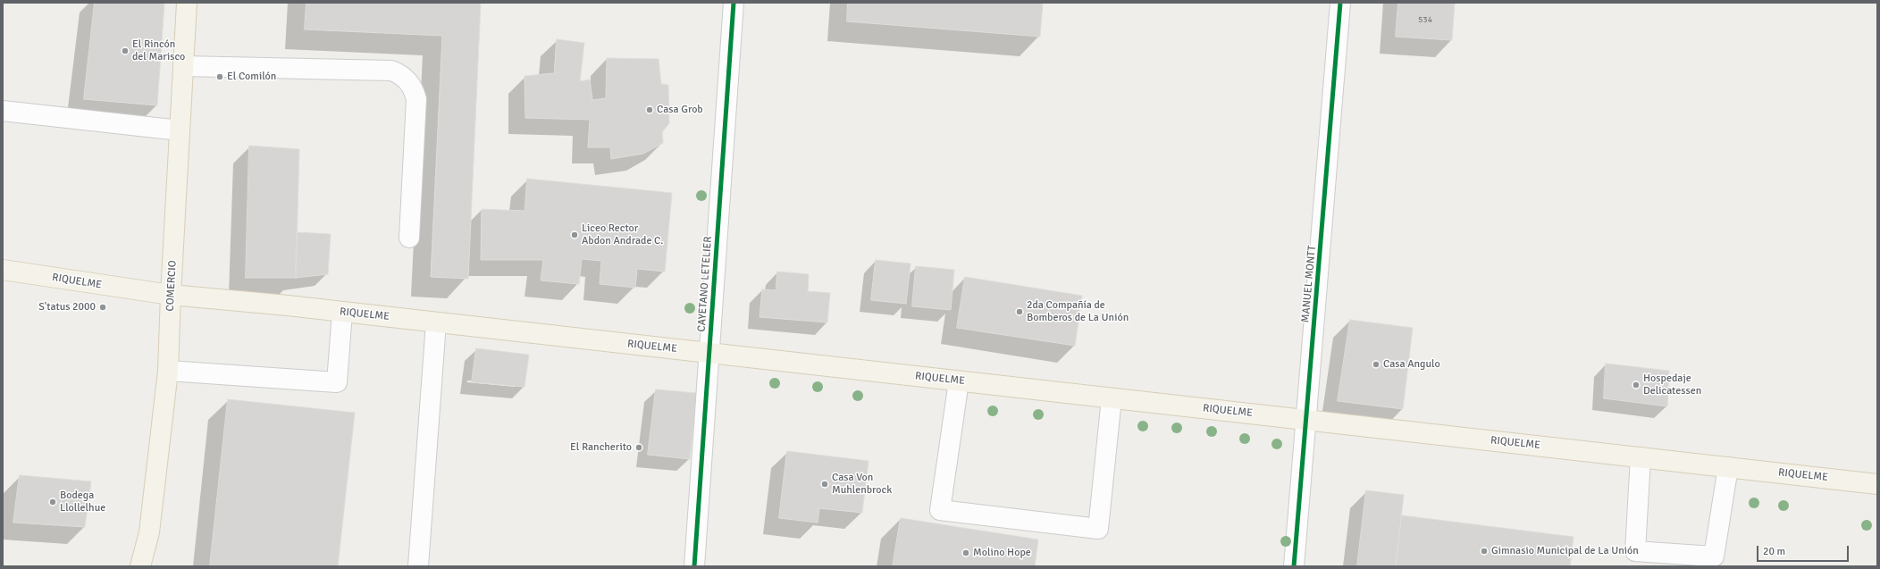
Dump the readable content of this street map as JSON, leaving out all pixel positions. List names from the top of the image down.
{
  "streets": {
    "main road": ["RIQUELME", "COMERCIO"],
    "street": ["CAYETANO LETELIER", "MANUEL MONTT"]
  },
  "crossings": [
    ["RIQUELME", "CAYETANO LETELIER"],
    ["RIQUELME", "MANUEL MONTT"],
    ["RIQUELME", "COMERCIO"]
  ],
  "places": [
    "El Rincón del Marisco",
    "El Comilón",
    "Casa Grob",
    "Liceo Rector Abdon Andrade C.",
    "S'tatus 2000",
    "2da Compañía de Bomberos de La Unión",
    "Casa Angulo",
    "Hospedaje Delicatessen",
    "El Rancherito",
    "Casa Von Muhlenbrock",
    "Bodega Llollelhue",
    "Gimnasio Municipal de La Unión",
    "Molino Hope"
  ],
  "house_numbers": ["534"],
  "scale_bar": "20 m"
}
